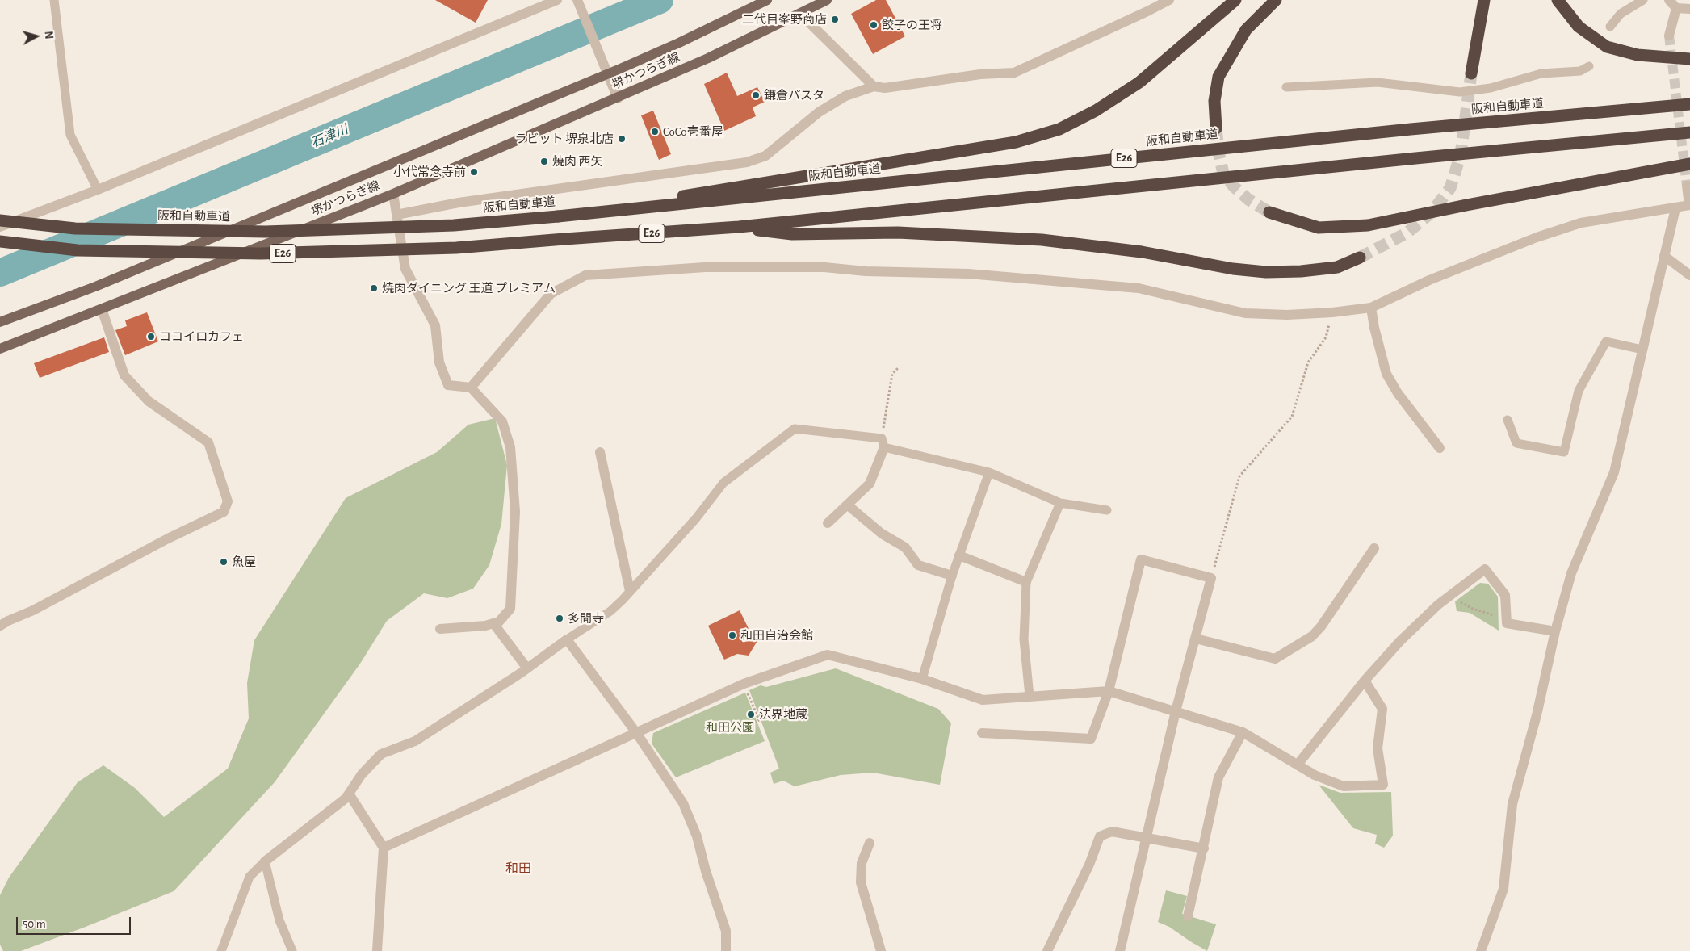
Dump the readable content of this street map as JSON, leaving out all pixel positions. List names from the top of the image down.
{
  "streets": {
    "highway": ["阪和自動車道", "E26"],
    "main road": ["堺かつらぎ線"]
  },
  "districts": ["和田"],
  "water": ["石津川"],
  "parks": ["和田公園"],
  "places": [
    "二代目峯野商店",
    "餃子の王将",
    "鎌倉パスタ",
    "CoCo壱番屋",
    "ラビット 堺泉北店",
    "焼肉 西矢",
    "小代常念寺前",
    "焼肉ダイニング 王道 プレミアム",
    "ココイロカフェ",
    "魚屋",
    "多聞寺",
    "和田自治会館",
    "法界地蔵"
  ],
  "scale_bar": "50 m",
  "north": "right"
}
